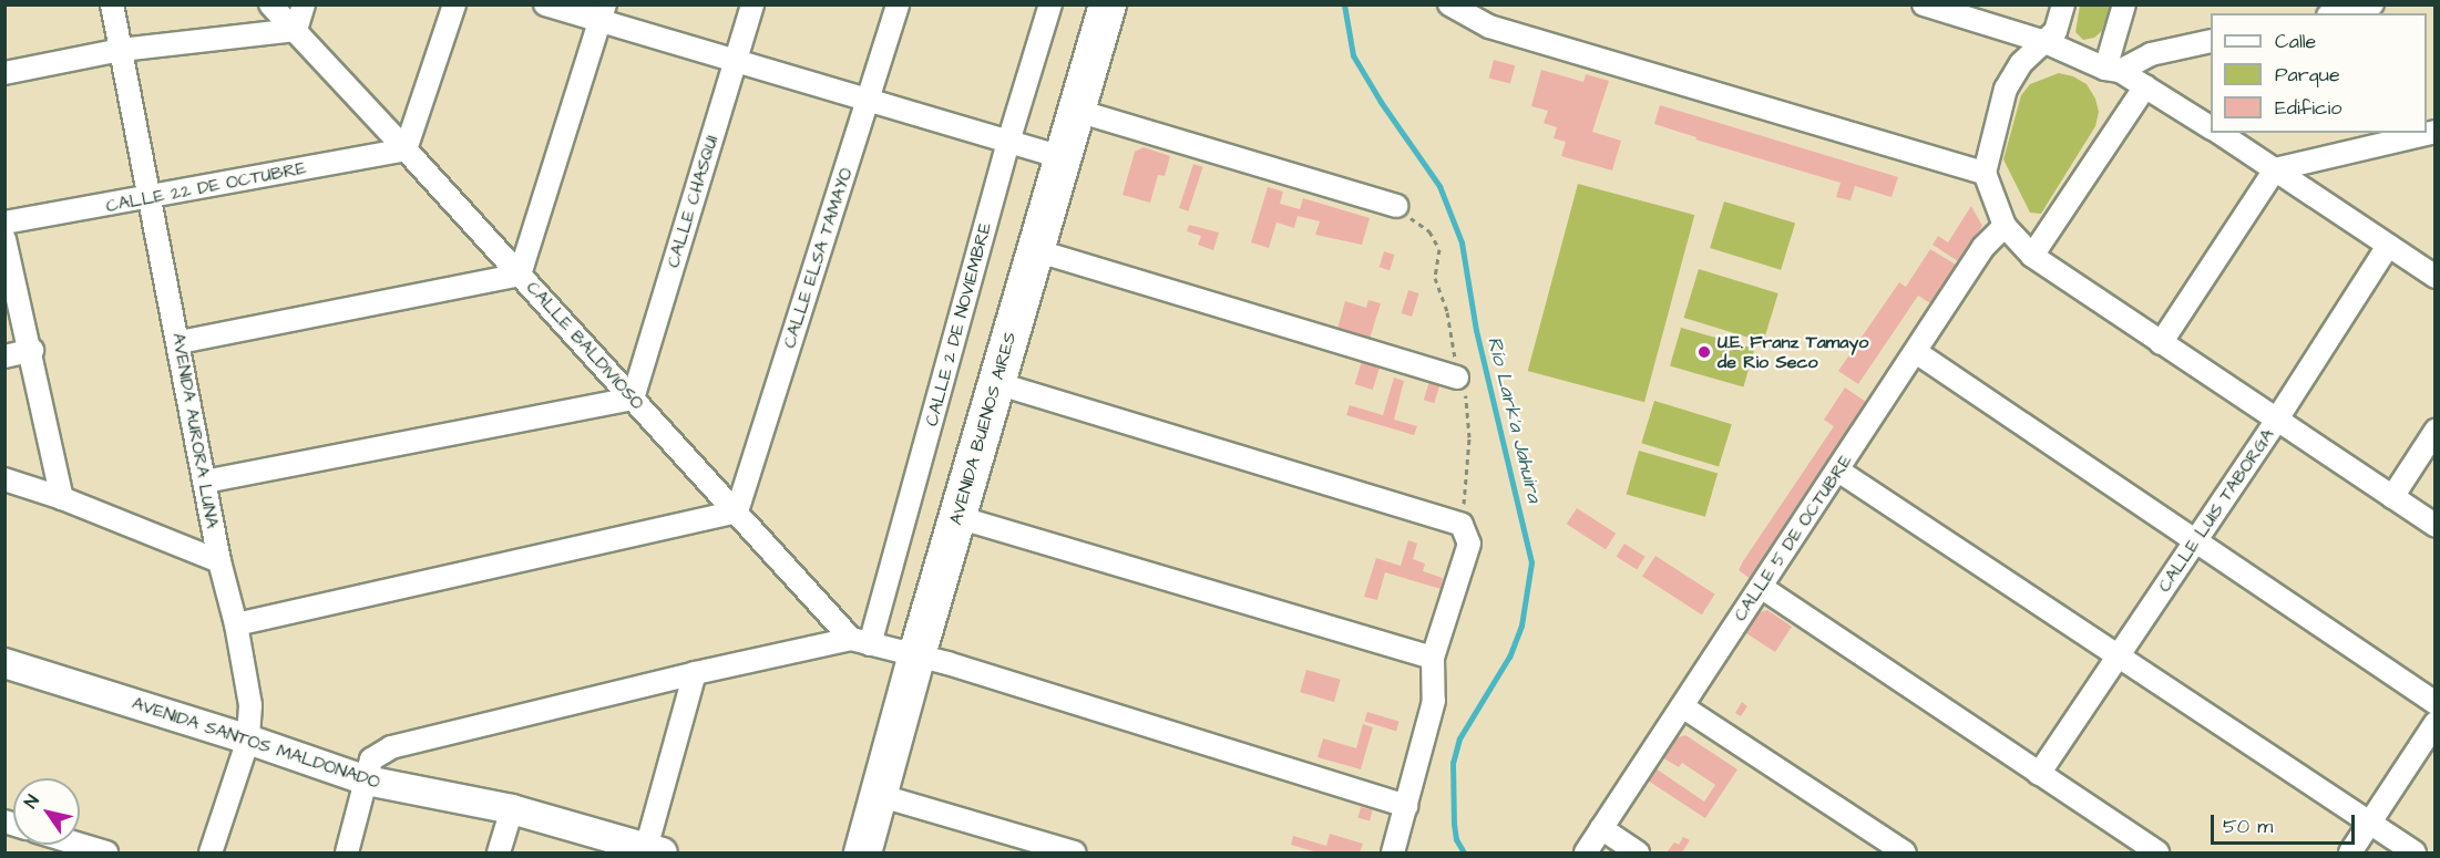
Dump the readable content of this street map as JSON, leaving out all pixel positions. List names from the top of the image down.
{
  "streets": {
    "highway": ["AVENIDA BUENOS AIRES"],
    "street": [
      "CALLE 22 DE OCTUBRE",
      "CALLE CHASQUI",
      "CALLE ELSA TAMAYO",
      "CALLE 2 DE NOVIEMBRE",
      "CALLE BALDIVIOSO",
      "AVENIDA AURORA LUNA",
      "CALLE LUIS TABORGA",
      "CALLE 5 DE OCTUBRE",
      "AVENIDA SANTOS MALDONADO"
    ]
  },
  "crossings": [
    ["CALLE 22 DE OCTUBRE", "CALLE BALDIVIOSO"],
    ["CALLE 22 DE OCTUBRE", "AVENIDA AURORA LUNA"],
    ["CALLE CHASQUI", "CALLE BALDIVIOSO"],
    ["CALLE ELSA TAMAYO", "CALLE BALDIVIOSO"],
    ["CALLE 2 DE NOVIEMBRE", "CALLE BALDIVIOSO"],
    ["AVENIDA AURORA LUNA", "AVENIDA SANTOS MALDONADO"]
  ],
  "water": ["Río Lark’a Jahuira"],
  "places": ["U.E. Franz Tamayo de Rio Seco"],
  "legend": ["Calle", "Parque", "Edificio"],
  "scale_bar": "50 m",
  "north": "top left"
}
